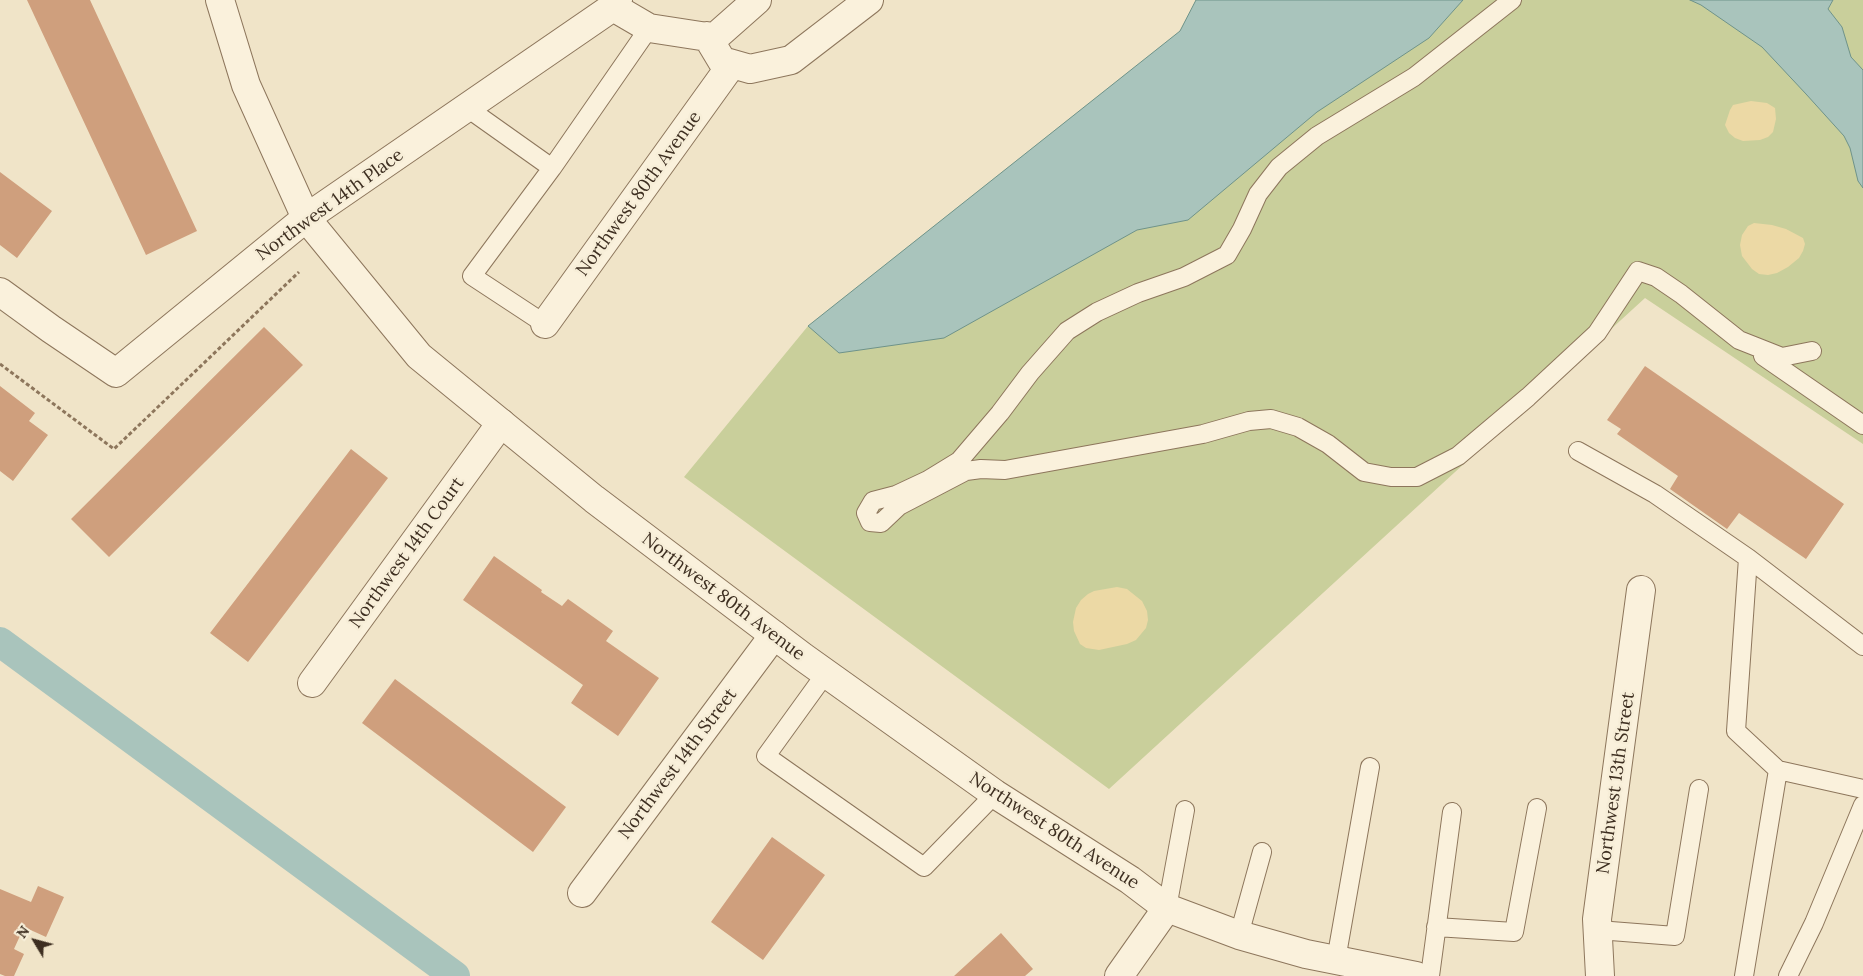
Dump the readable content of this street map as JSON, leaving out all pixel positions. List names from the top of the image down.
{
  "streets": {
    "street": [
      "Northwest 80th Avenue",
      "Northwest 14th Place",
      "Northwest 14th Court",
      "Northwest 14th Street",
      "Northwest 13th Street"
    ]
  },
  "crossings": [
    ["Northwest 80th Avenue", "Northwest 14th Place"],
    ["Northwest 80th Avenue", "Northwest 14th Court"],
    ["Northwest 80th Avenue", "Northwest 14th Street"]
  ],
  "north": "top left"
}
